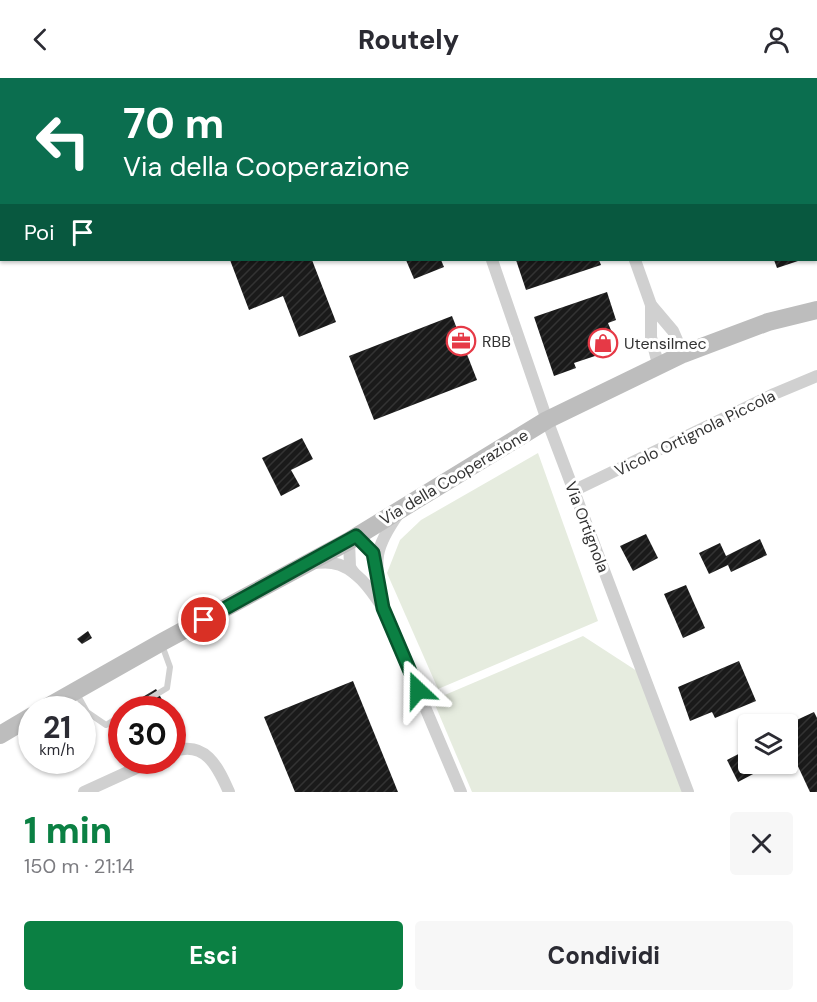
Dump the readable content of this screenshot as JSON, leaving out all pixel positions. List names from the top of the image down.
{
  "streets": {
    "street": ["Vicolo Ortignola Piccola", "Via della Cooperazione", "Via Ortignola"]
  },
  "crossings": [
    ["Vicolo Ortignola Piccola", "Via Ortignola"],
    ["Via della Cooperazione", "Via Ortignola"]
  ],
  "places": {
    "office": ["RBB"],
    "shop": ["Utensilmec"]
  },
  "page": {
    "header": "Routely",
    "turn": ["70 m", "Via della Cooperazione"],
    "then": "Poi",
    "speed": "21 km/h",
    "limit": "30",
    "heading": ["1 min", "150 m · 21:14"],
    "buttons": ["Esci", "Condividi"]
  }
}
